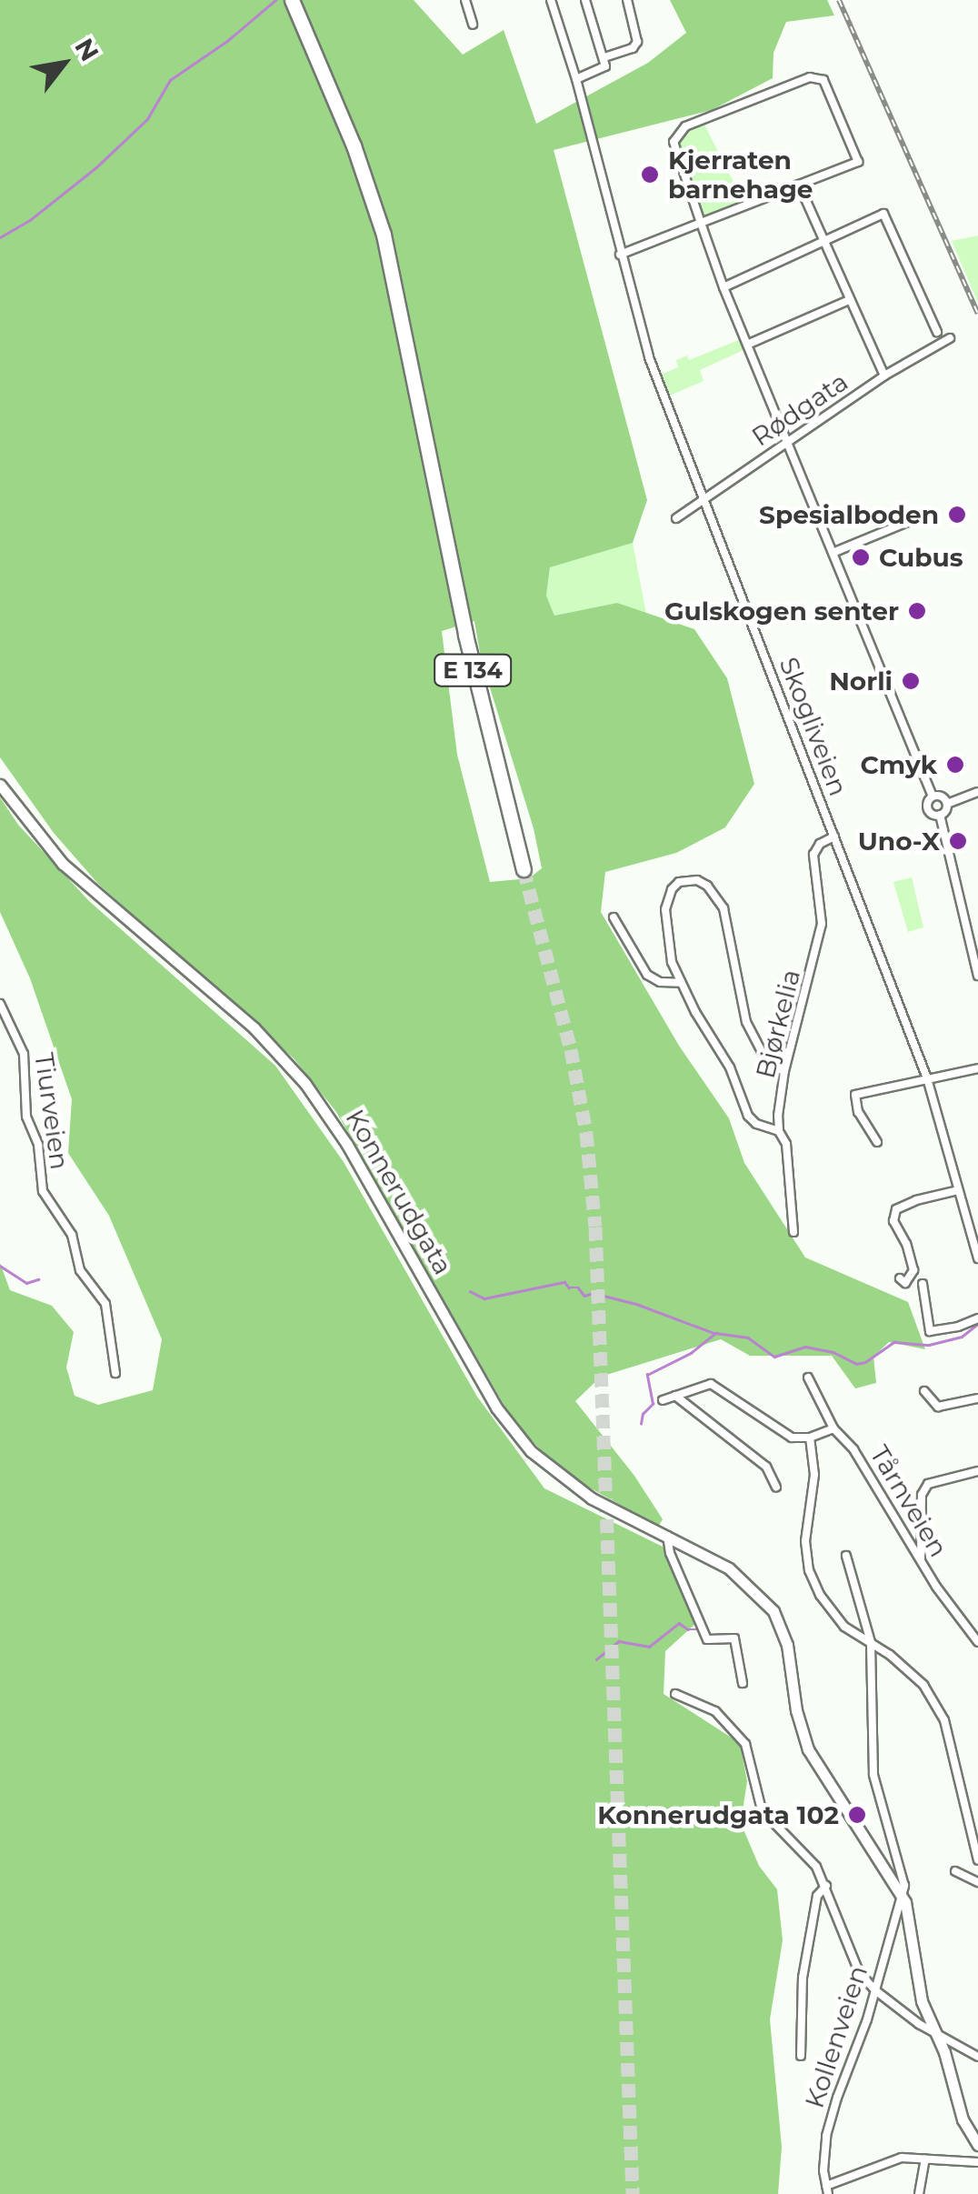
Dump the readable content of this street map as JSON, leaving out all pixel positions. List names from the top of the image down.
{
  "streets": {
    "highway": ["E 134"],
    "main road": ["Konnerudgata"],
    "street": [
      "Rødgata",
      "Skogliveien",
      "Bjørkelia",
      "Tiurveien",
      "Tårnveien",
      "Kollenveien"
    ]
  },
  "crossings": [
    ["Rødgata", "Skogliveien"],
    ["Skogliveien", "Bjørkelia"],
    ["Konnerudgata", "Kollenveien"]
  ],
  "places": [
    "Kjerraten barnehage",
    "Spesialboden",
    "Cubus",
    "Gulskogen senter",
    "Norli",
    "Cmyk",
    "Uno-X",
    "Konnerudgata 102"
  ],
  "north": "top right"
}
